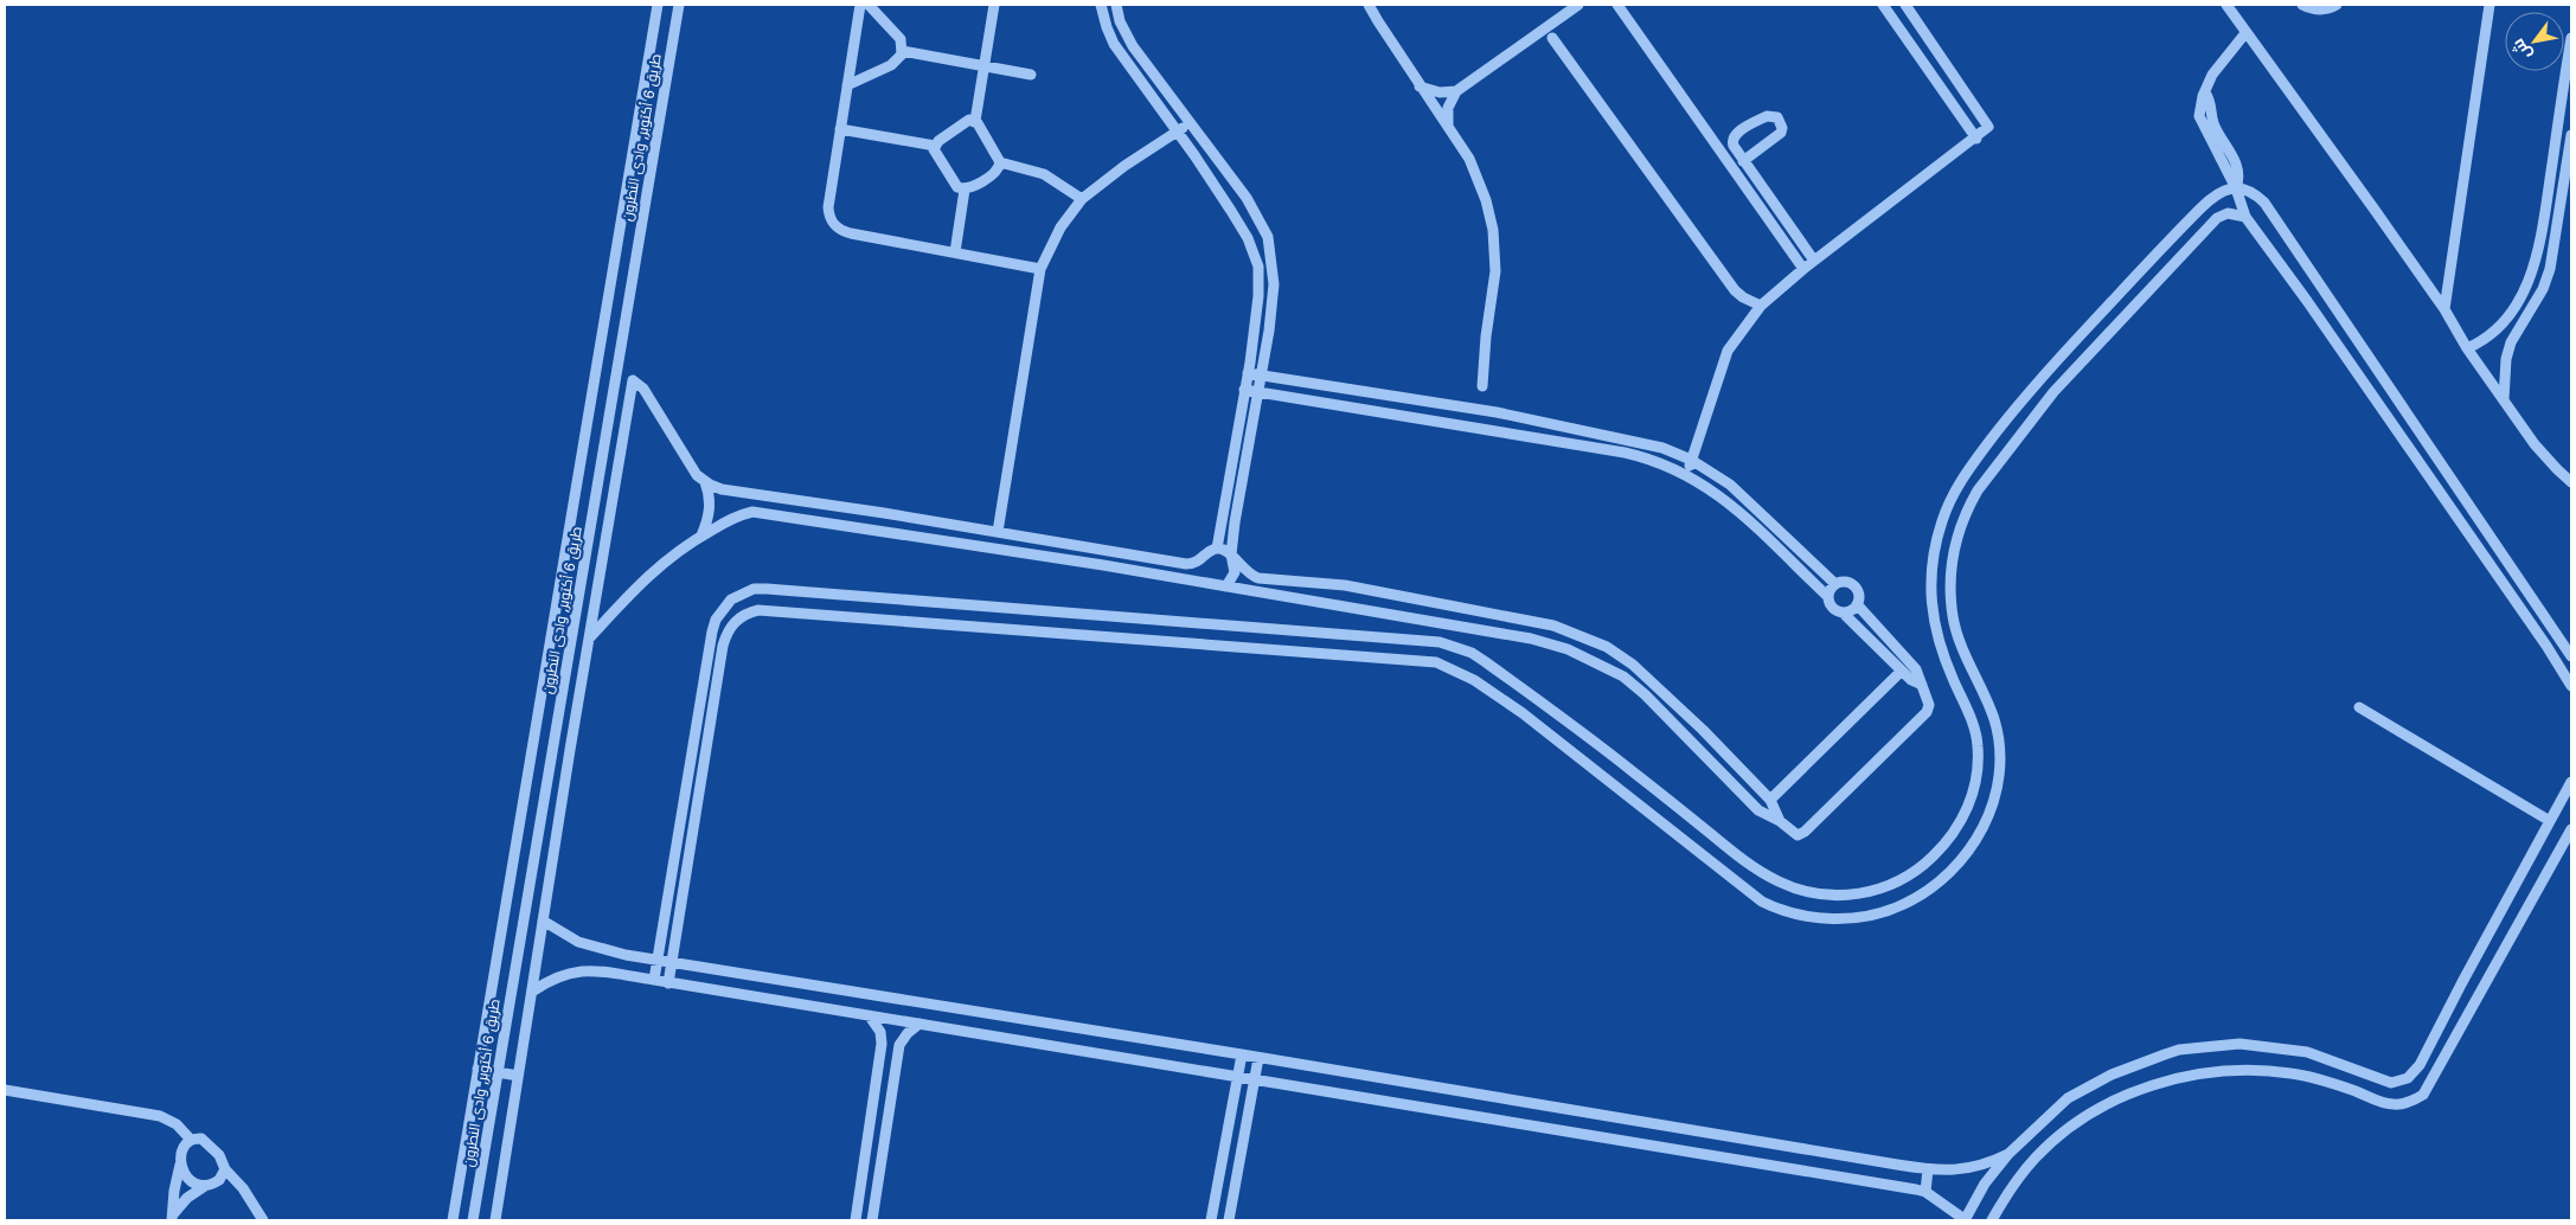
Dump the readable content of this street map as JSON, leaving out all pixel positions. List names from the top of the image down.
{
  "streets": {
    "street": ["طريق 6 أكتوبر, وادى النطرون"]
  },
  "north": "bottom left"
}
